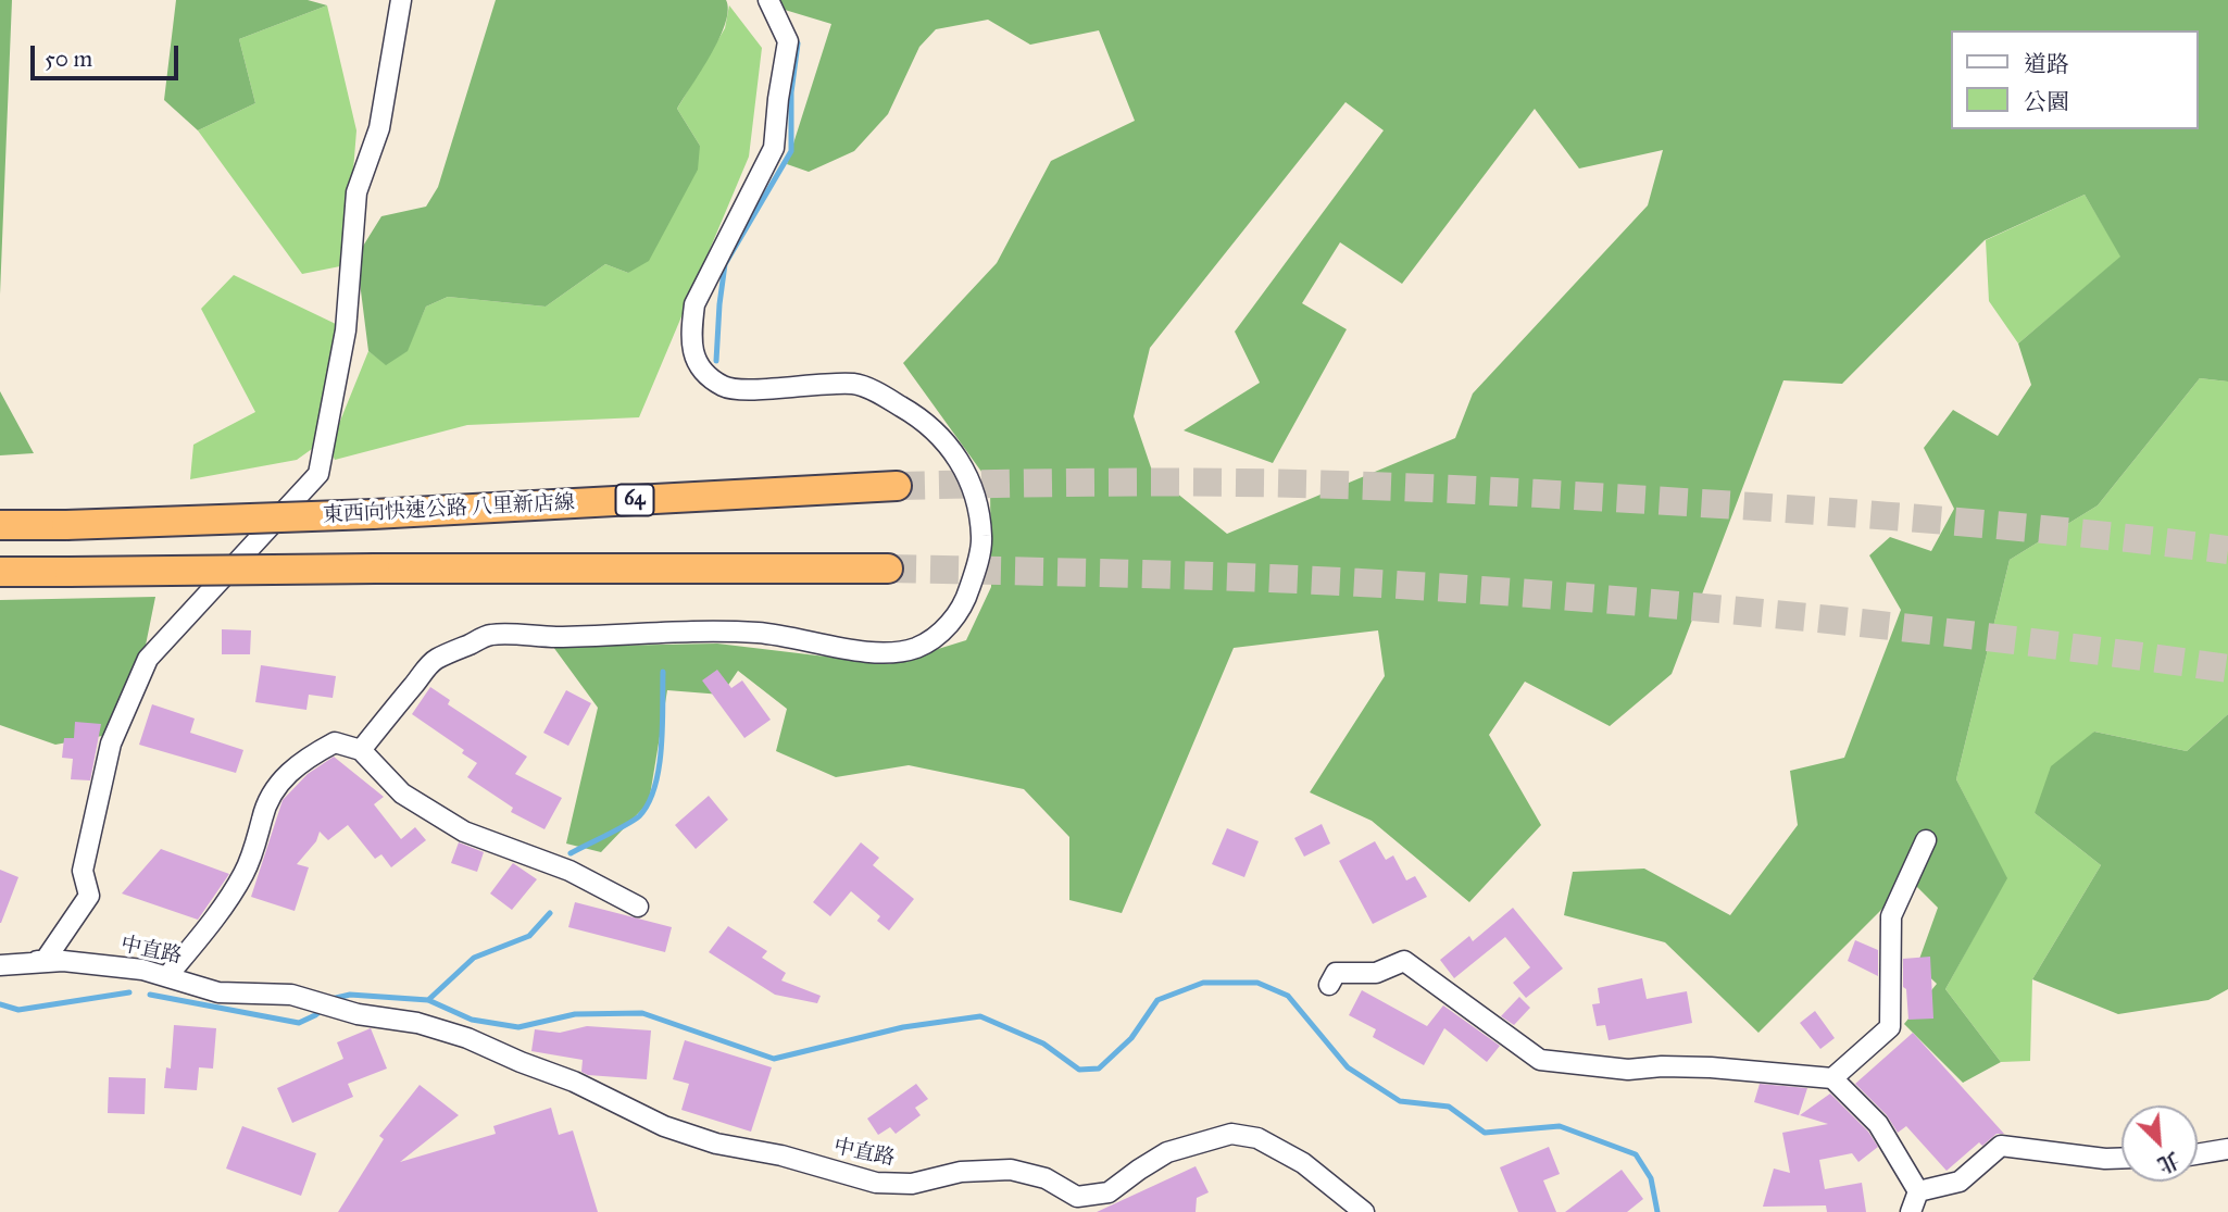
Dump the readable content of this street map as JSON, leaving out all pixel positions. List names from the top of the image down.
{
  "streets": {
    "highway": ["64", "東西向快速公路 八里新店線"],
    "street": ["中直路"]
  },
  "legend": ["道路", "公園"],
  "scale_bar": "50 m",
  "north": "bottom right"
}
